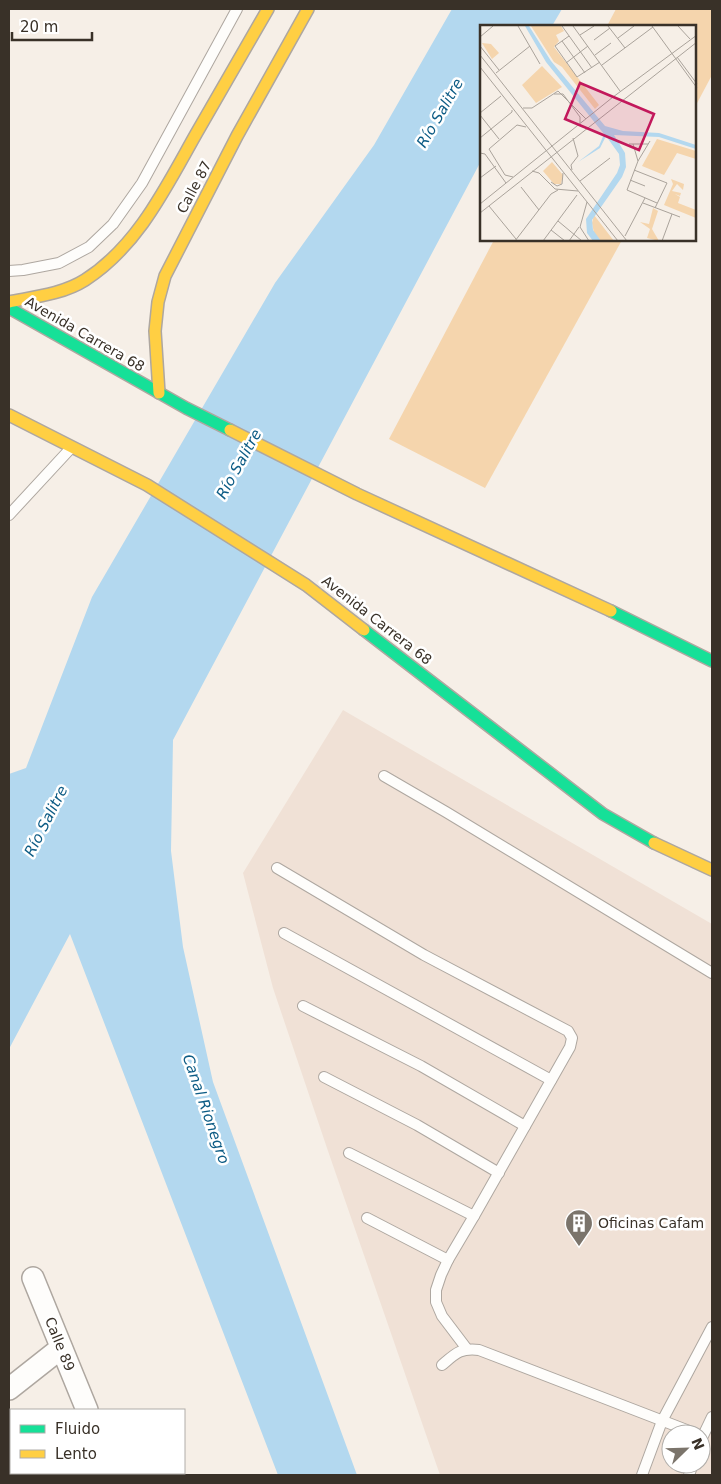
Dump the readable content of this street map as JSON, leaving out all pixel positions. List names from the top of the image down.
{
  "streets": {
    "main road": ["Calle 87", "Avenida Carrera 68"],
    "street": ["Calle 89"]
  },
  "crossings": [
    ["Calle 87", "Avenida Carrera 68"]
  ],
  "water": ["Río Salitre", "Canal Rionegro"],
  "places": {
    "building": ["Oficinas Cafam"]
  },
  "legend": ["Fluido", "Lento"],
  "scale_bar": "20 m",
  "north": "top right"
}
